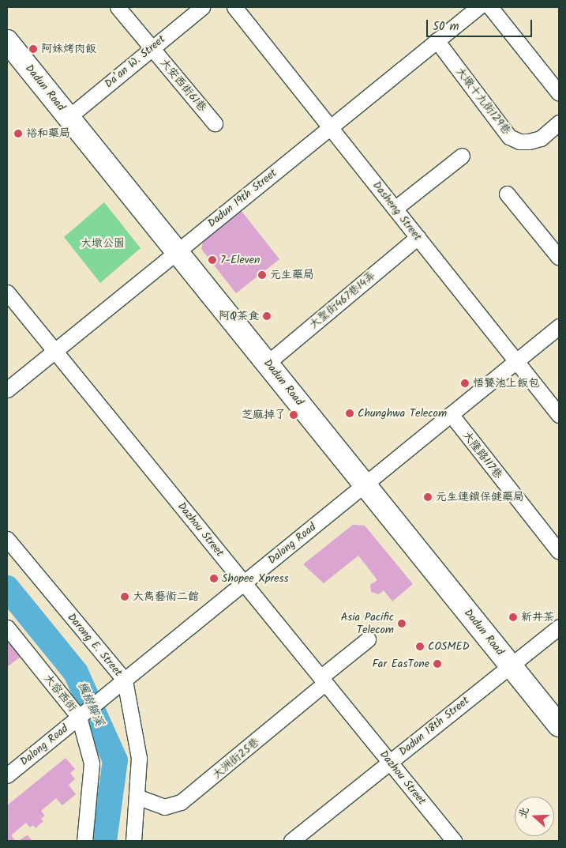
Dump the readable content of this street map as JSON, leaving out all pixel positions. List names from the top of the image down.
{
  "streets": {
    "street": [
      "Da’an W. Street",
      "大安西街61巷",
      "Dadun Road",
      "大墩十九街129巷",
      "Dadun 19th Street",
      "Dasheng Street",
      "大聖街467巷14弄",
      "大隆路117巷",
      "Dazhou Street",
      "Dalong Road",
      "Darong E. Street",
      "大容西街",
      "Dadun 18th Street",
      "大洲街25巷"
    ]
  },
  "crossings": [
    ["Da’an W. Street", "大安西街61巷"],
    ["Da’an W. Street", "Dadun Road"],
    ["Dadun Road", "Dadun 19th Street"],
    ["Dadun Road", "大聖街467巷14弄"],
    ["Dadun Road", "Dalong Road"],
    ["Dadun Road", "Dadun 18th Street"],
    ["大墩十九街129巷", "Dadun 19th Street"],
    ["Dadun 19th Street", "Dasheng Street"],
    ["Dadun 19th Street", "Dazhou Street"],
    ["Dasheng Street", "大聖街467巷14弄"],
    ["Dasheng Street", "Dalong Road"],
    ["大隆路117巷", "Dalong Road"],
    ["Dazhou Street", "Dalong Road"],
    ["Dazhou Street", "Dadun 18th Street"],
    ["Dazhou Street", "大洲街25巷"],
    ["Dalong Road", "Darong E. Street"],
    ["Dalong Road", "大容西街"],
    ["Darong E. Street", "大洲街25巷"]
  ],
  "water": ["楓樹腳溪"],
  "parks": ["大墩公園"],
  "places": [
    "阿妹烤肉飯",
    "裕和藥局",
    "7-Eleven",
    "元生藥局",
    "阿Q茶食",
    "悟饕池上飯包",
    "Chunghwa Telecom",
    "芝麻掉了",
    "元生連鎖保健藥局",
    "Shopee Xpress",
    "大雋藝術二館",
    "新井茶",
    "Asia Pacific Telecom",
    "COSMED",
    "Far EasTone"
  ],
  "scale_bar": "50 m",
  "north": "left"
}
